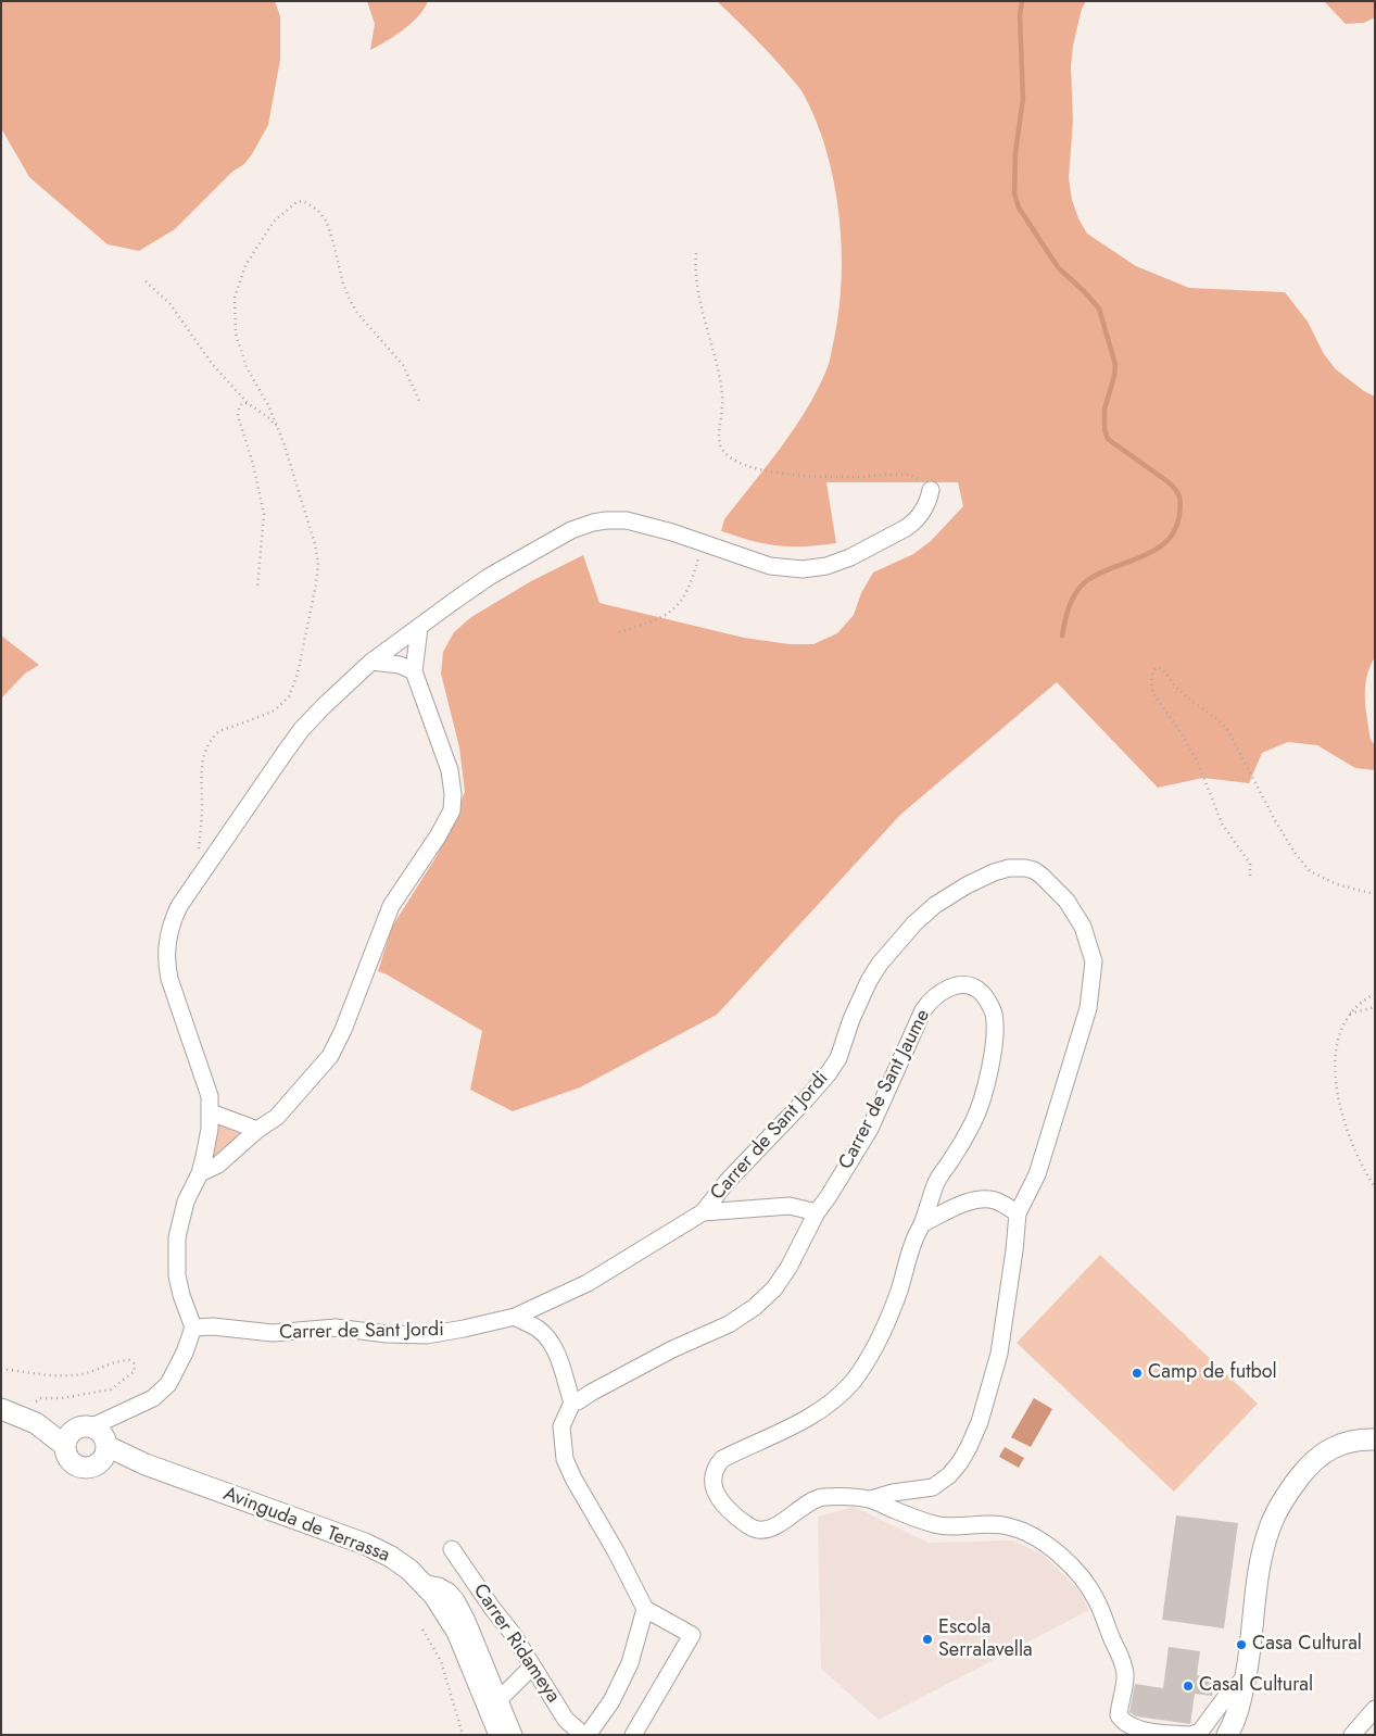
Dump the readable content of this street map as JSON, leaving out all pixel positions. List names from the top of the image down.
{
  "streets": {
    "street": [
      "Carrer de Sant Jaume",
      "Carrer de Sant Jordi",
      "Avinguda de Terrassa",
      "Carrer Ridameya"
    ]
  },
  "places": [
    "Camp de futbol",
    "Escola Serralavella",
    "Casa Cultural",
    "Casal Cultural"
  ]
}
